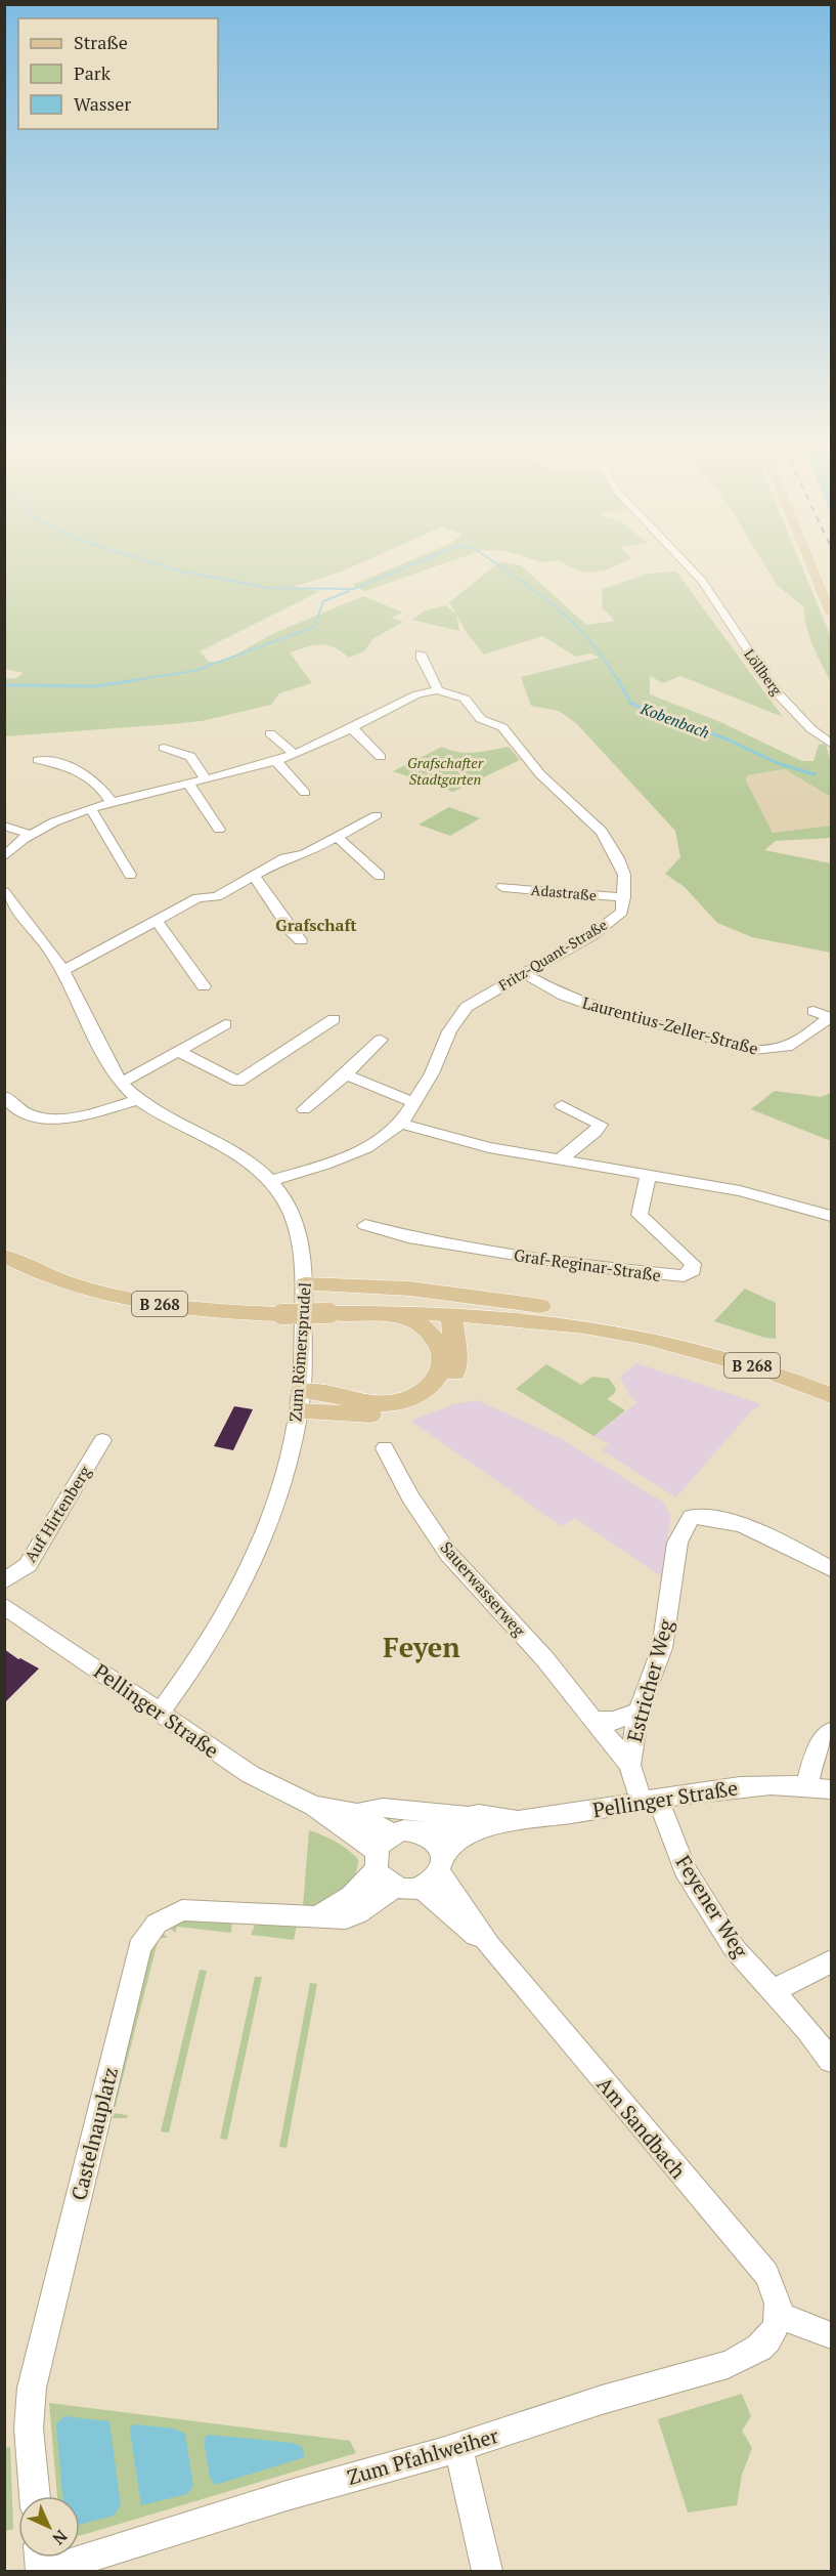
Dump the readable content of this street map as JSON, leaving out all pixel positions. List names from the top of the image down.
{
  "streets": {
    "main road": ["B 268"],
    "street": [
      "Löllberg",
      "Adastraße",
      "Fritz-Quant-Straße",
      "Laurentius-Zeller-Straße",
      "Graf-Reginar-Straße",
      "Zum Römersprudel",
      "Auf Hirtenberg",
      "Sauerwasserweg",
      "Estricher Weg",
      "Pellinger Straße",
      "Feyener Weg",
      "Am Sandbach",
      "Castelnauplatz",
      "Zum Pfahlweiher"
    ]
  },
  "crossings": [
    ["Adastraße", "Fritz-Quant-Straße"],
    ["Fritz-Quant-Straße", "Laurentius-Zeller-Straße"],
    ["Fritz-Quant-Straße", "Zum Römersprudel"],
    ["Zum Römersprudel", "Pellinger Straße"],
    ["Sauerwasserweg", "Estricher Weg"],
    ["Estricher Weg", "Pellinger Straße"],
    ["Estricher Weg", "Feyener Weg"],
    ["Pellinger Straße", "Feyener Weg"],
    ["Pellinger Straße", "Am Sandbach"],
    ["Pellinger Straße", "Castelnauplatz"],
    ["Am Sandbach", "Castelnauplatz"],
    ["Am Sandbach", "Zum Pfahlweiher"]
  ],
  "districts": ["Grafschaft", "Feyen"],
  "water": ["Kobenbach"],
  "parks": ["Grafschafter Stadtgarten"],
  "legend": ["Straße", "Park", "Wasser"],
  "north": "bottom right"
}
